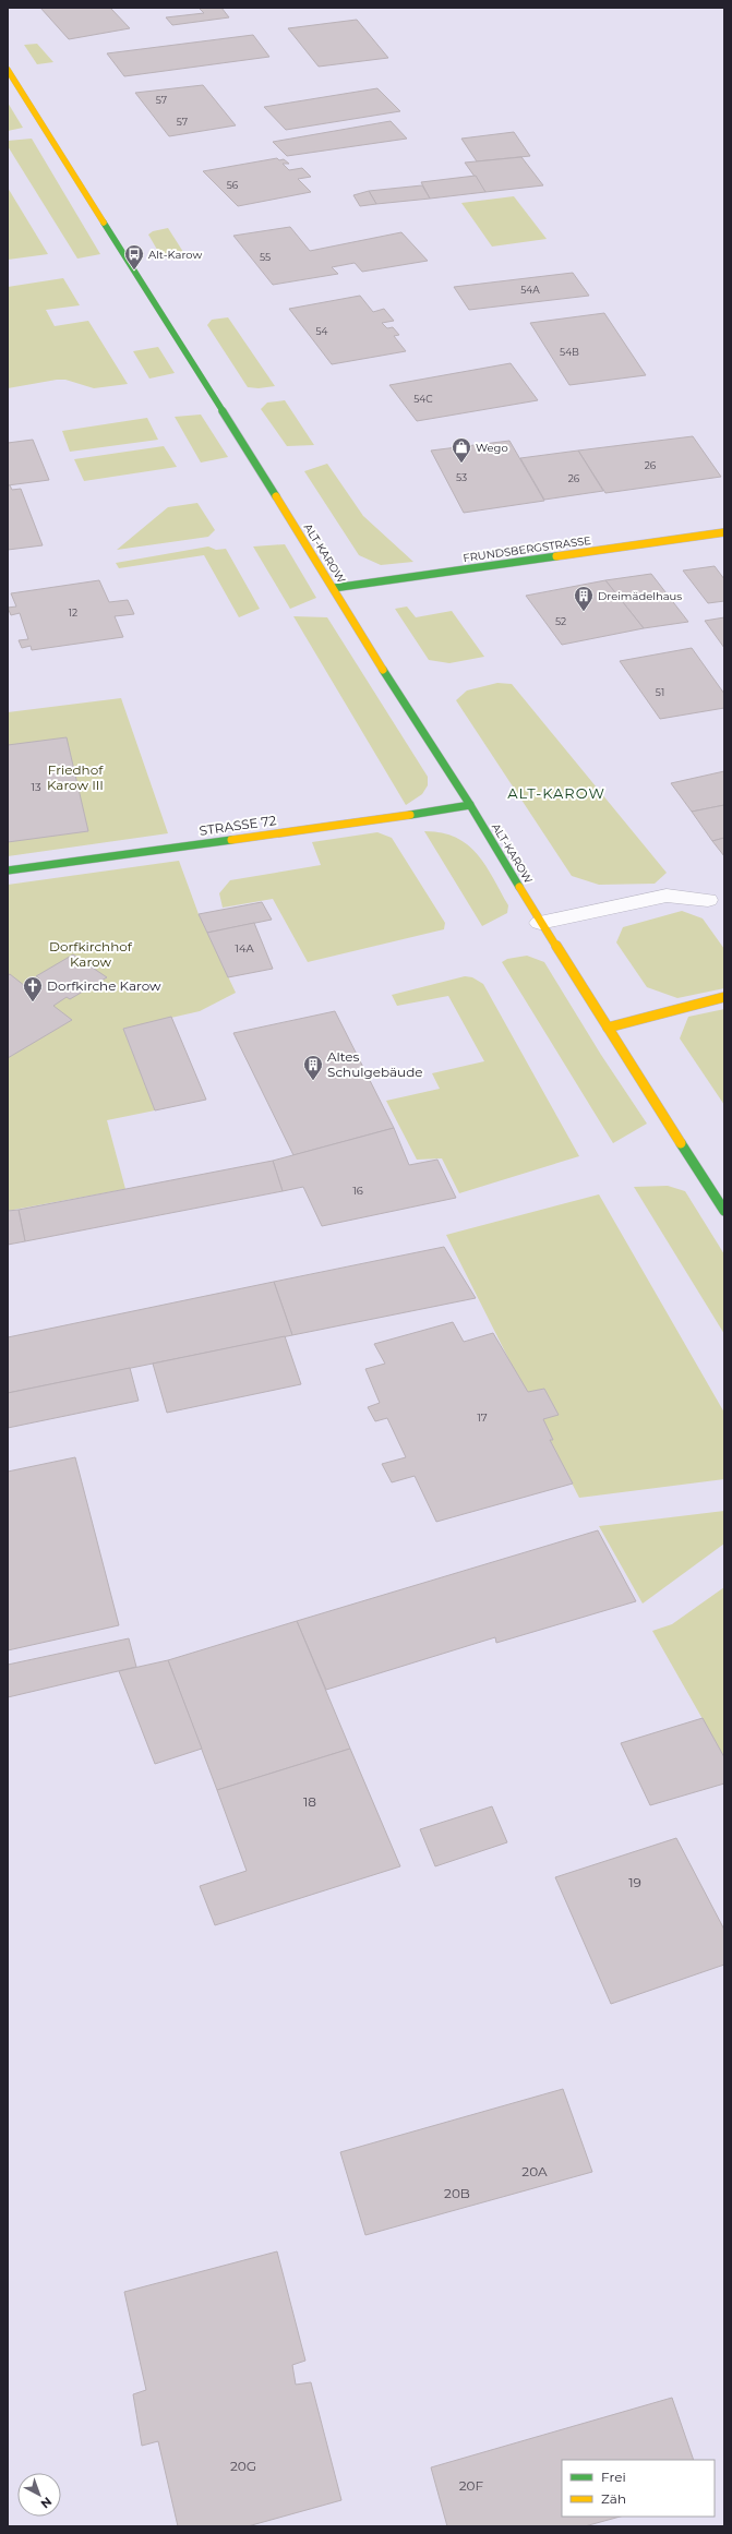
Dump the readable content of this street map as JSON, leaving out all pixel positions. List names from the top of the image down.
{
  "streets": {
    "main road": ["FRUNDSBERGSTRASSE", "ALT-KAROW", "STRASSE 72"]
  },
  "crossings": [
    ["FRUNDSBERGSTRASSE", "ALT-KAROW"],
    ["ALT-KAROW", "STRASSE 72"]
  ],
  "districts": ["ALT-KAROW"],
  "parks": ["Friedhof Karow III", "Dorfkirchhof Karow"],
  "places": {
    "bus stop": ["Alt-Karow"],
    "shop": ["Wego"],
    "building": ["Dreimädelhaus", "Altes Schulgebäude"],
    "church": ["Dorfkirche Karow"]
  },
  "house_numbers": [
    "57",
    "57",
    "56",
    "55",
    "54A",
    "54",
    "54B",
    "54C",
    "26",
    "53",
    "26",
    "12",
    "52",
    "51",
    "13",
    "14A",
    "16",
    "17",
    "18",
    "19",
    "20A",
    "20B",
    "20G",
    "20F"
  ],
  "legend": ["Frei", "Zäh"],
  "north": "bottom right"
}
